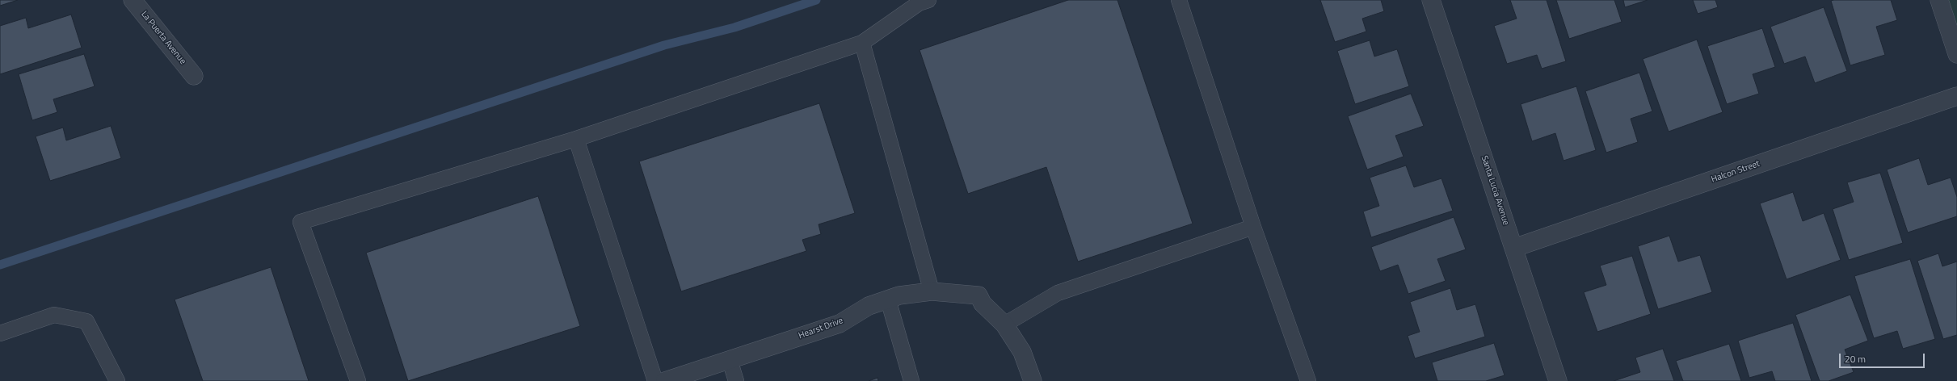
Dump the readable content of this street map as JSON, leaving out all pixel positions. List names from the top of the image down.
{
  "streets": {
    "street": [
      "La Puerta Avenue",
      "Halcon Street",
      "Santa Lucia Avenue",
      "Hearst Drive"
    ]
  },
  "crossings": [
    ["Halcon Street", "Santa Lucia Avenue"]
  ],
  "scale_bar": "20 m"
}
